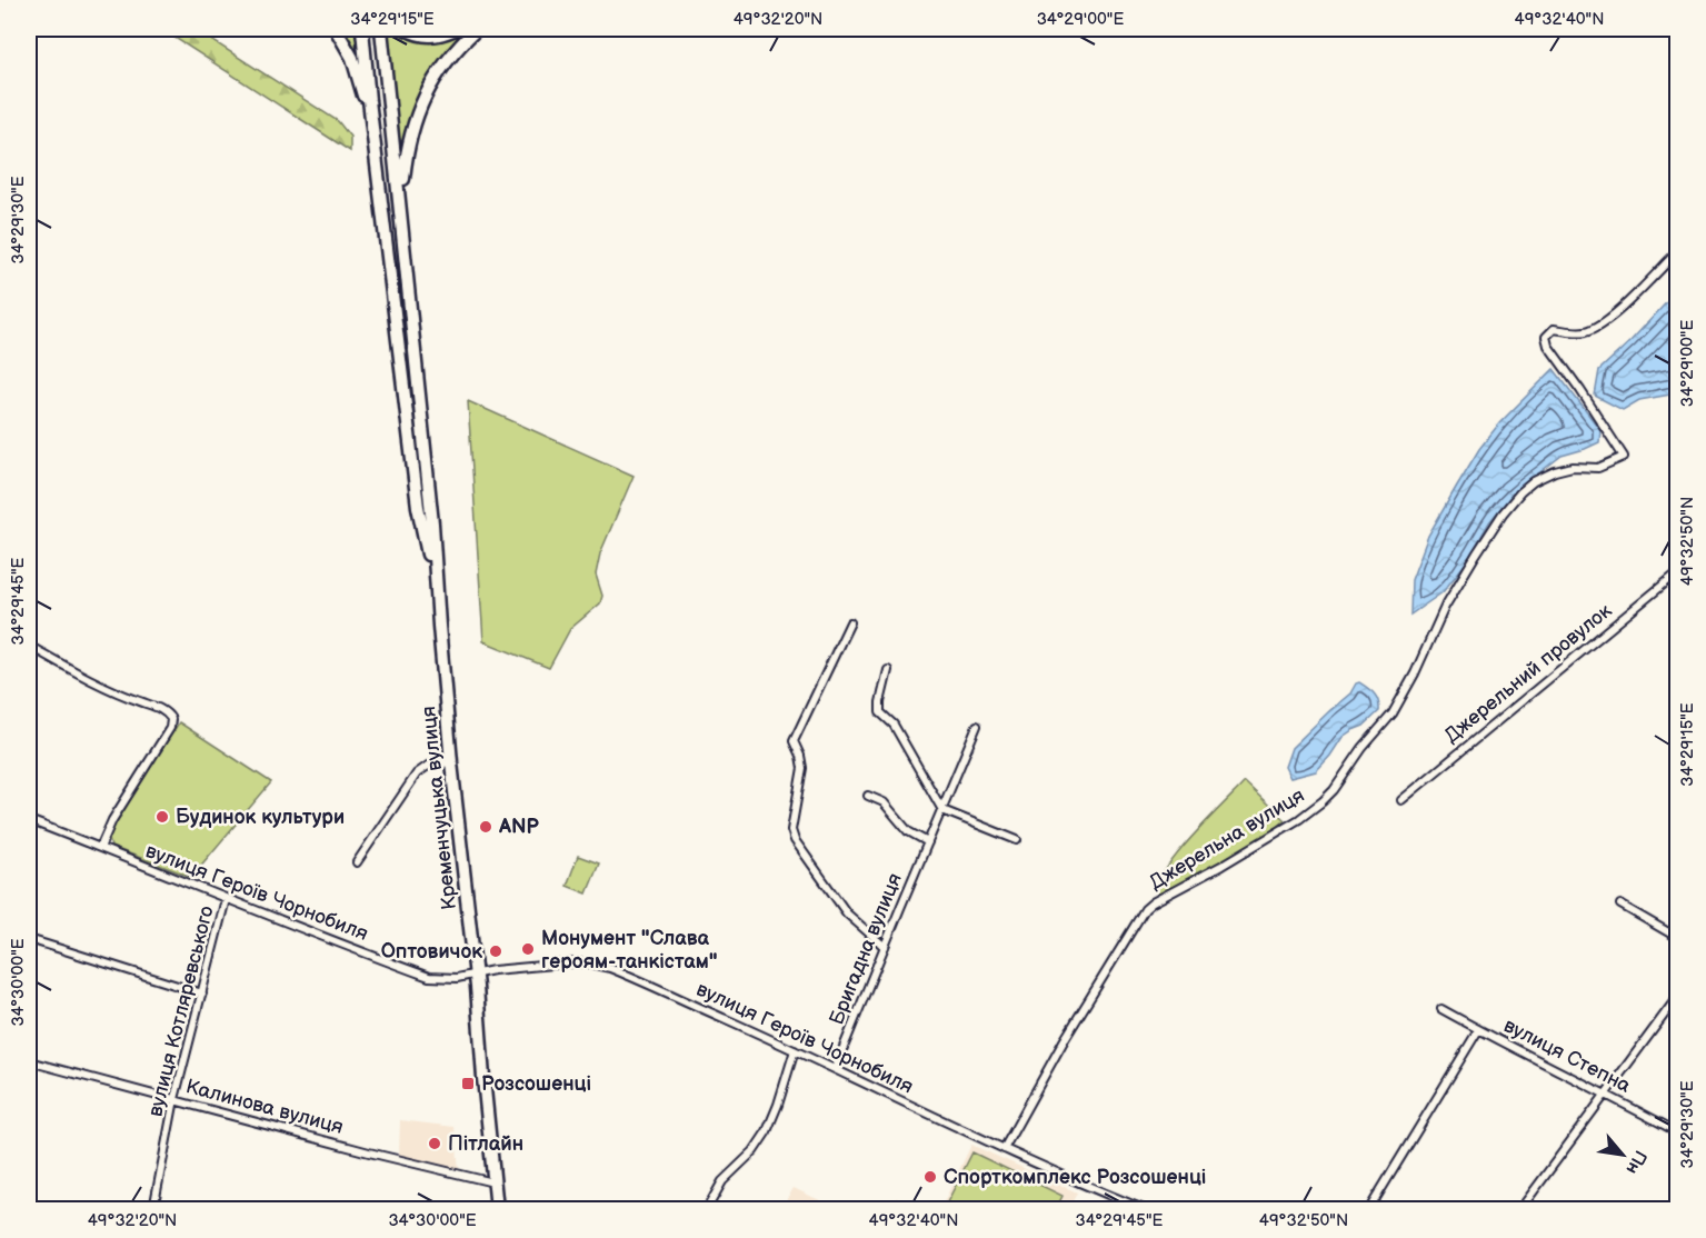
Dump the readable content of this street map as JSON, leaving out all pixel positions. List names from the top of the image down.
{
  "streets": {
    "highway": ["Кременчуцька вулиця"],
    "street": [
      "Джерельний провулок",
      "Джерельна вулиця",
      "вулиця Героїв Чорнобиля",
      "Бригадна вулиця",
      "вулиця Котляревського",
      "вулиця Степна",
      "Калинова вулиця"
    ]
  },
  "crossings": [
    ["Кременчуцька вулиця", "вулиця Героїв Чорнобиля"],
    ["Кременчуцька вулиця", "Калинова вулиця"],
    ["Джерельна вулиця", "вулиця Героїв Чорнобиля"],
    ["вулиця Героїв Чорнобиля", "Бригадна вулиця"],
    ["вулиця Героїв Чорнобиля", "вулиця Котляревського"],
    ["вулиця Котляревського", "Калинова вулиця"]
  ],
  "places": {
    "other": [
      "Будинок культури",
      "ANP",
      "Монумент \"Слава героям-танкістам\"",
      "Оптовичок",
      "Пітлайн",
      "Спорткомплекс Розсошенці"
    ],
    "transit": ["Розсошенці"]
  },
  "north": "bottom right",
  "coordinates": [
    "34°29'15\"E",
    "49°32'20\"N",
    "34°29'00\"E",
    "49°32'40\"N",
    "34°29'30\"E",
    "49°32'50\"N",
    "34°29'45\"E",
    "34°30'00\"E"
  ]
}
